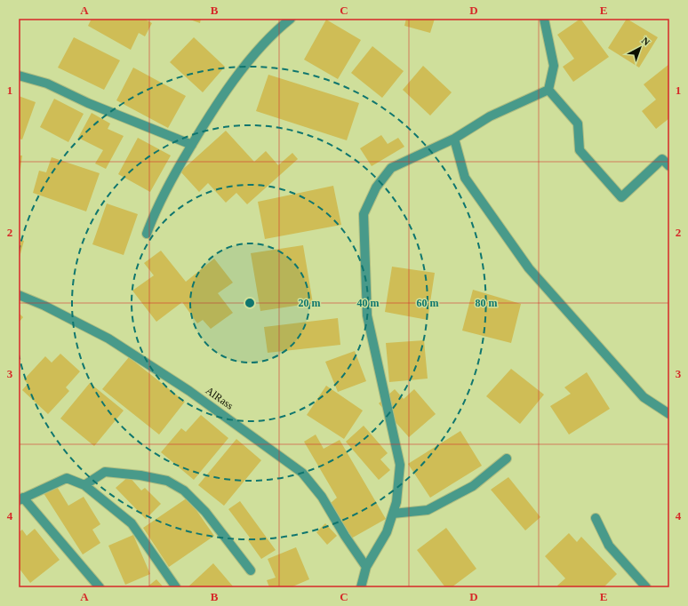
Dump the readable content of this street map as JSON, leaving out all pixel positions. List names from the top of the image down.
{
  "streets": {
    "street": ["AlRass"]
  },
  "north": "top right",
  "grid": {
    "columns": [
      "A",
      "B",
      "C",
      "D",
      "E"
    ],
    "rows": [
      "1",
      "2",
      "3",
      "4"
    ]
  },
  "rings": [
    "20 m",
    "40 m",
    "60 m",
    "80 m"
  ]
}
